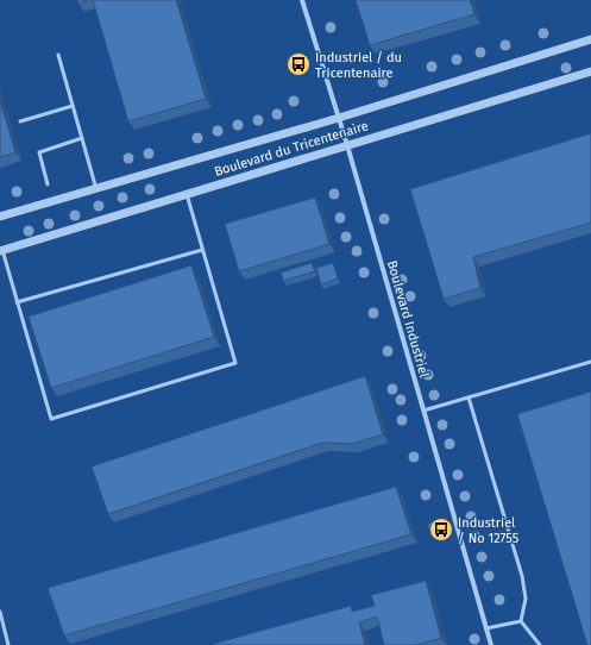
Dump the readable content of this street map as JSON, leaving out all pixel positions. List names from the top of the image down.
{
  "streets": {
    "street": ["Boulevard du Tricentenaire", "Boulevard Industriel"]
  },
  "crossings": [
    ["Boulevard du Tricentenaire", "Boulevard Industriel"]
  ],
  "places": {
    "bus stop": ["Industriel / du Tricentenaire", "Industriel / No 12755"]
  }
}
